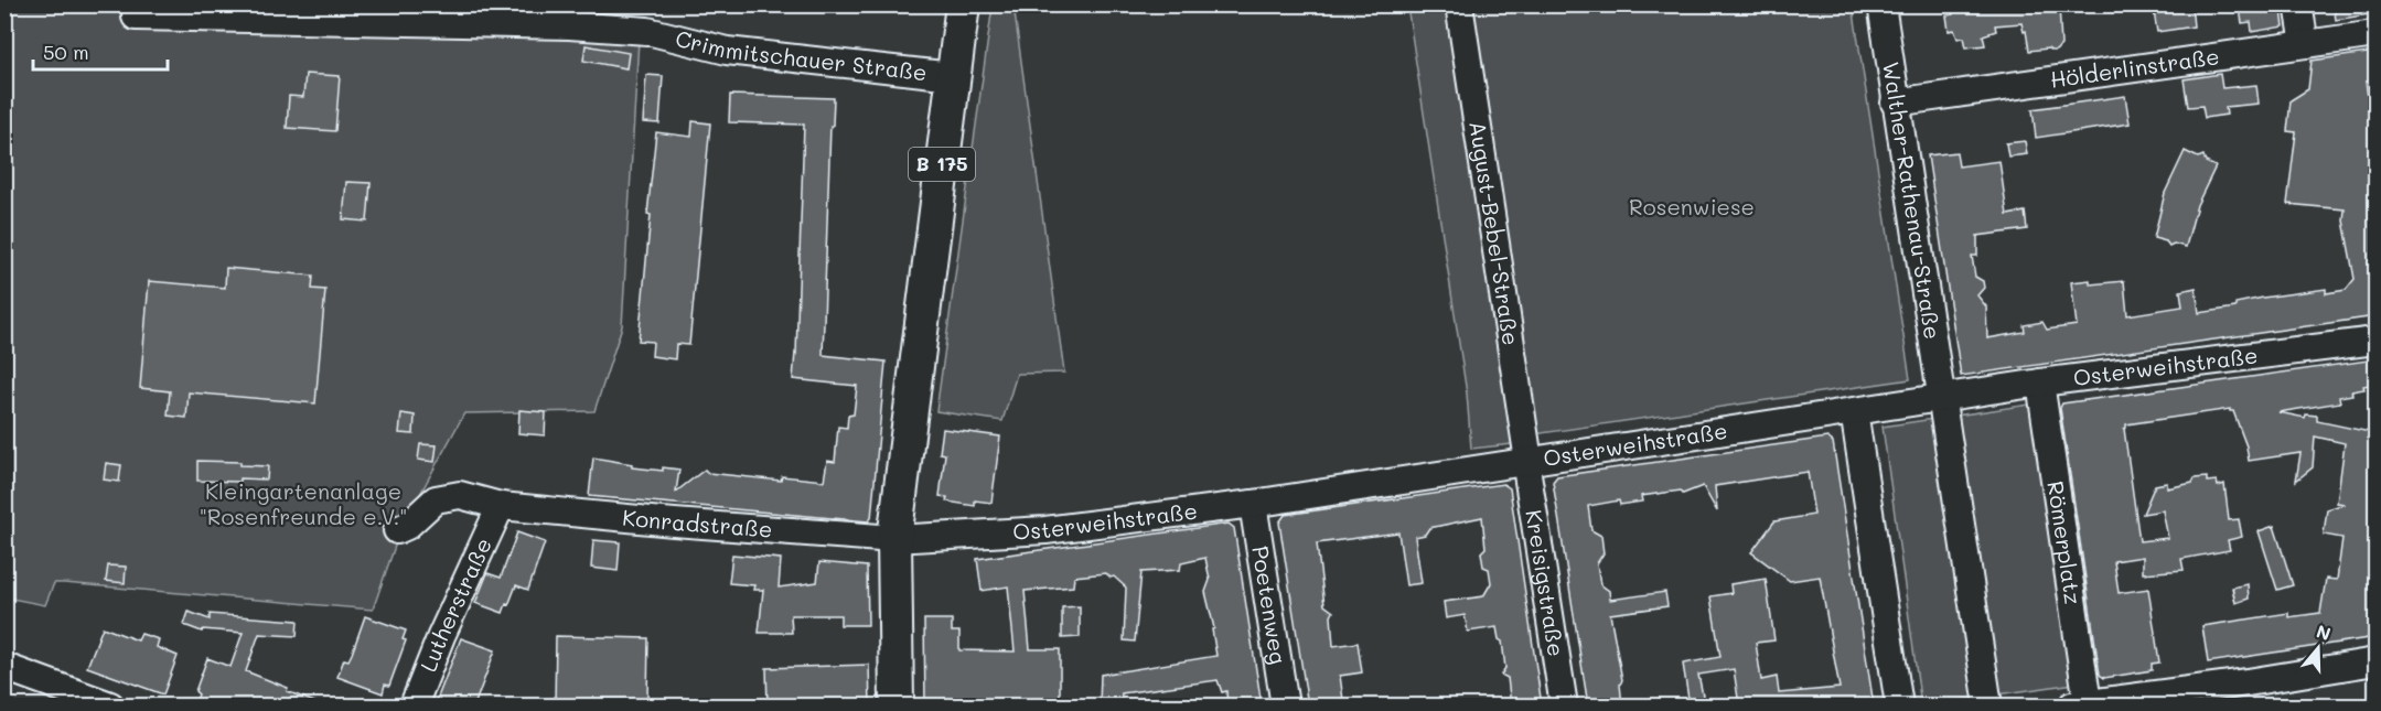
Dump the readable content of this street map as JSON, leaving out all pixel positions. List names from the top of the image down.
{
  "streets": {
    "main road": ["Crimmitschauer Straße", "B 175"],
    "street": [
      "Hölderlinstraße",
      "Walther-Rathenau-Straße",
      "August-Bebel-Straße",
      "Osterweihstraße",
      "Konradstraße",
      "Römerplatz",
      "Kreisigstraße",
      "Lutherstraße",
      "Poetenweg"
    ]
  },
  "crossings": [
    ["Crimmitschauer Straße", "Osterweihstraße"],
    ["Crimmitschauer Straße", "Konradstraße"],
    ["Hölderlinstraße", "Walther-Rathenau-Straße"],
    ["Walther-Rathenau-Straße", "Osterweihstraße"],
    ["August-Bebel-Straße", "Osterweihstraße"],
    ["August-Bebel-Straße", "Kreisigstraße"],
    ["Osterweihstraße", "Konradstraße"],
    ["Osterweihstraße", "Römerplatz"],
    ["Osterweihstraße", "Kreisigstraße"],
    ["Osterweihstraße", "Poetenweg"],
    ["Konradstraße", "Lutherstraße"]
  ],
  "parks": ["Rosenwiese", "Kleingartenanlage \"Rosenfreunde e.V.\""],
  "scale_bar": "50 m",
  "north": "top"
}
